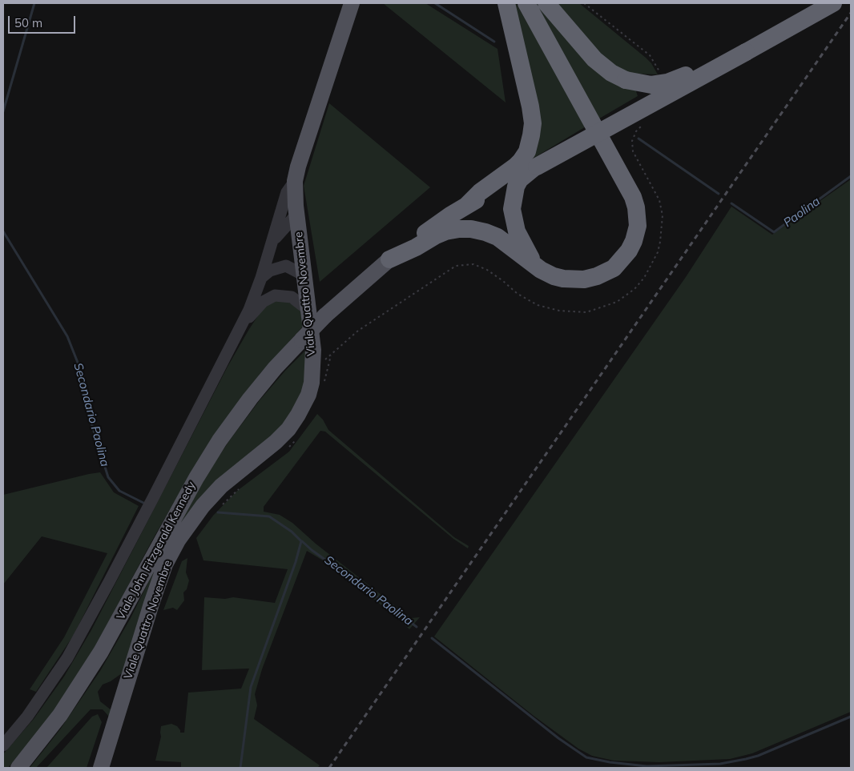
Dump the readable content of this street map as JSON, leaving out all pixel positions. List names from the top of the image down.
{
  "streets": {
    "main road": ["Viale Quattro Novembre", "Viale John Fitzgerald Kennedy"]
  },
  "water": ["Paolina", "Secondario Paolina"],
  "scale_bar": "50 m"
}
